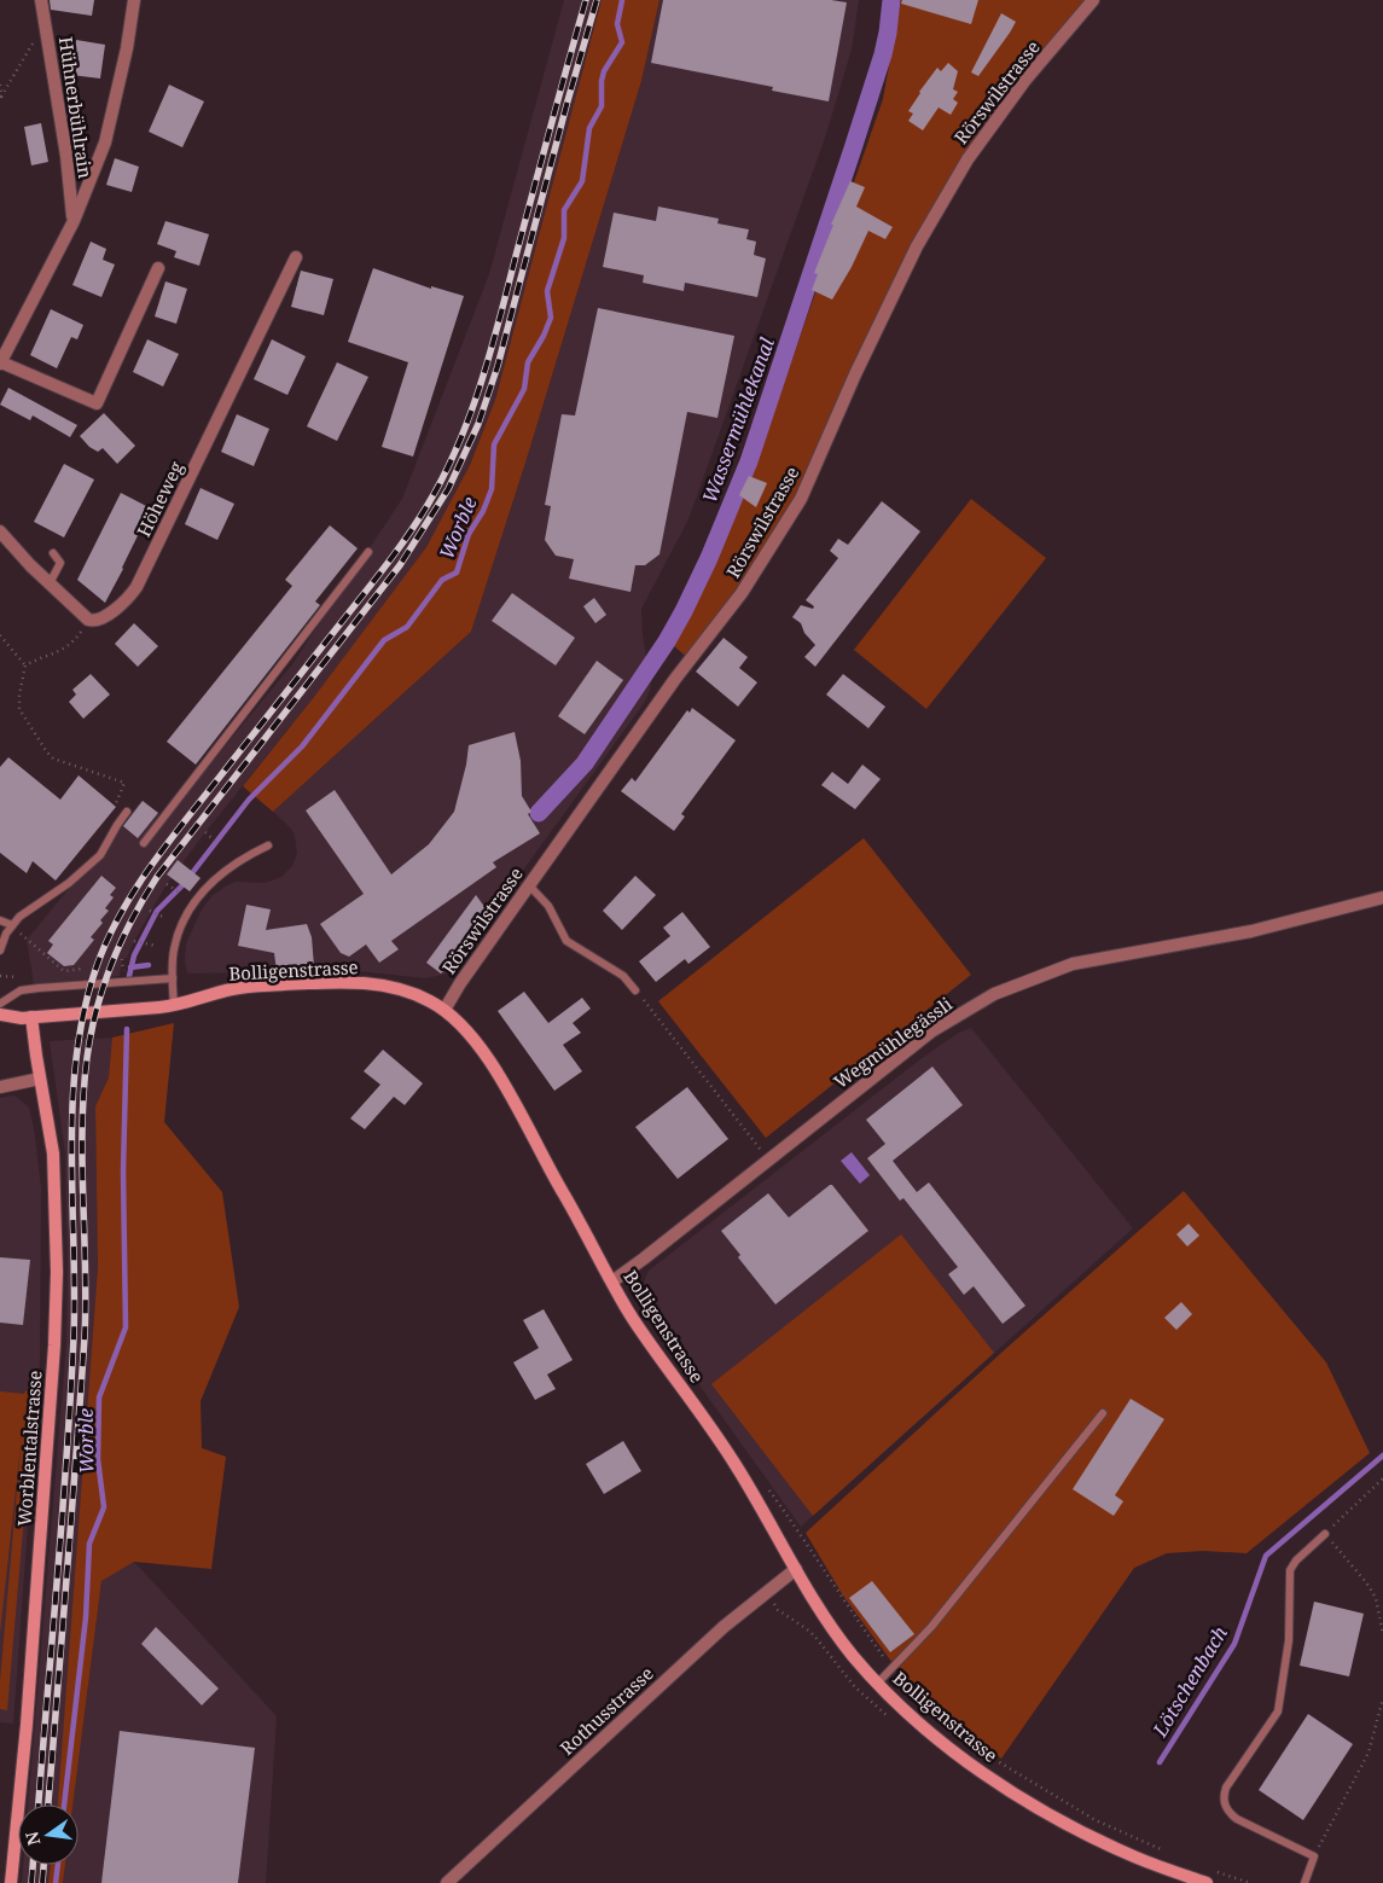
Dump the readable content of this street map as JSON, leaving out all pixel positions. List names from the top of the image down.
{
  "streets": {
    "main road": ["Bolligenstrasse", "Worblentalstrasse"],
    "street": [
      "Rörswilstrasse",
      "Hühnerbühlrain",
      "Höheweg",
      "Wegmühlegässli",
      "Rothusstrasse"
    ]
  },
  "crossings": [
    ["Rörswilstrasse", "Bolligenstrasse"],
    ["Bolligenstrasse", "Wegmühlegässli"],
    ["Bolligenstrasse", "Worblentalstrasse"],
    ["Bolligenstrasse", "Rothusstrasse"]
  ],
  "water": ["Wassermühlekanal", "Worble", "Lötschenbach"],
  "north": "left"
}
